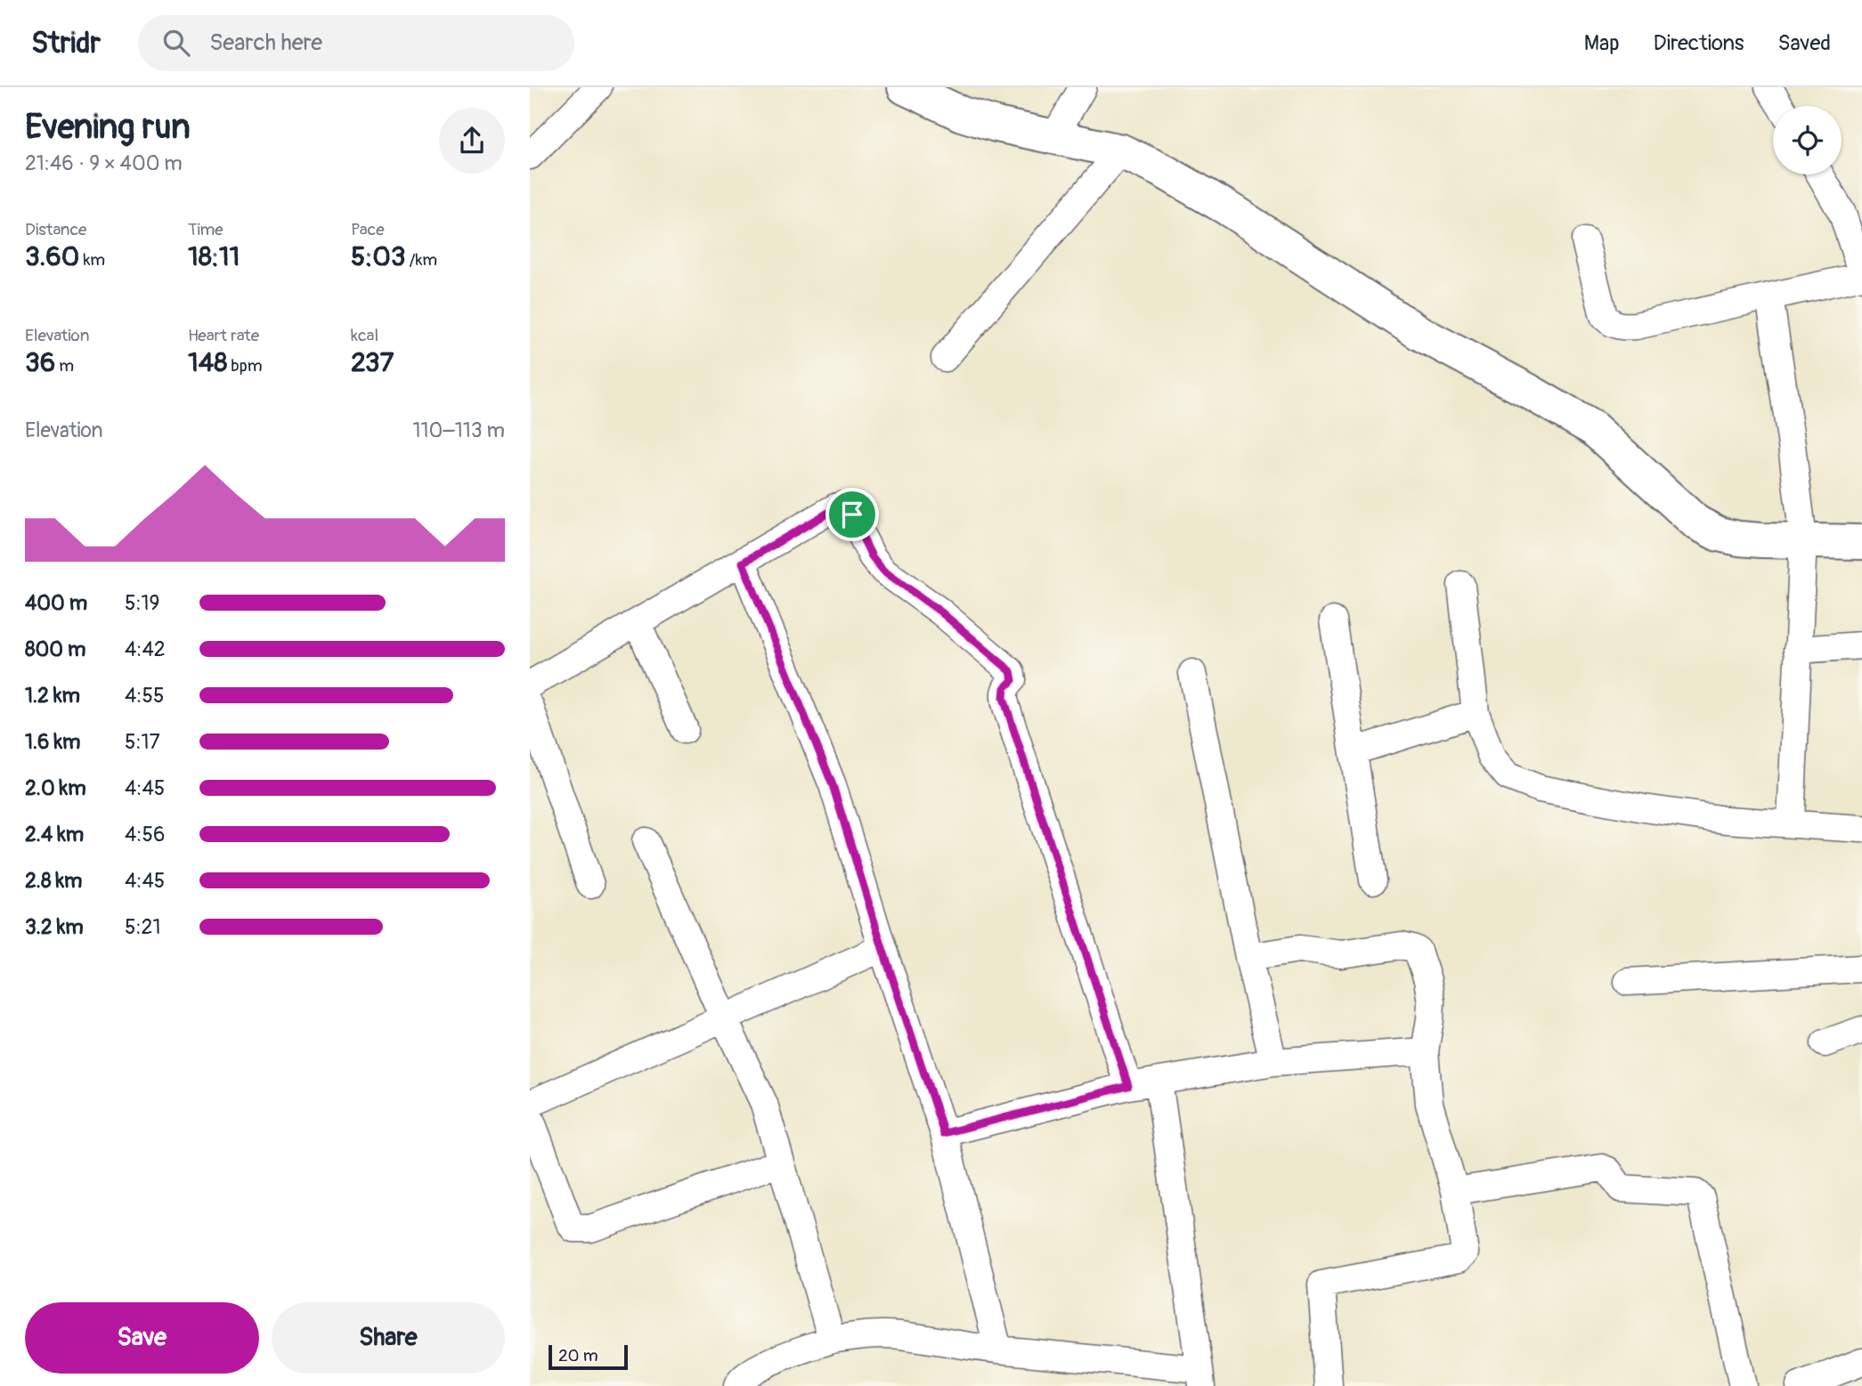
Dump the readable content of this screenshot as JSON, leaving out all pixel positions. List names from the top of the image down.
{
  "scale_bar": "20 m",
  "page": {
    "header": "Stridr",
    "search": "Search here",
    "nav": ["Map", "Directions", "Saved"],
    "heading": ["Evening run", "21:46 · 9 × 400 m"],
    "stats": [
      ["Distance", "3.60 km"],
      ["Time", "18:11"],
      ["Pace", "5:03 /km"],
      ["Elevation", "36 m"],
      ["Heart rate", "148 bpm"],
      ["kcal", "237"]
    ],
    "chart": ["Elevation", "110–113 m"],
    "list": [
      {
        "name": "400 m",
        "note": "5:19"
      },
      {
        "name": "800 m",
        "note": "4:42"
      },
      {
        "name": "1.2 km",
        "note": "4:55"
      },
      {
        "name": "1.6 km",
        "note": "5:17"
      },
      {
        "name": "2.0 km",
        "note": "4:45"
      },
      {
        "name": "2.4 km",
        "note": "4:56"
      },
      {
        "name": "2.8 km",
        "note": "4:45"
      },
      {
        "name": "3.2 km",
        "note": "5:21"
      }
    ],
    "buttons": ["Save", "Share"],
    "scale": "20 m"
  }
}
